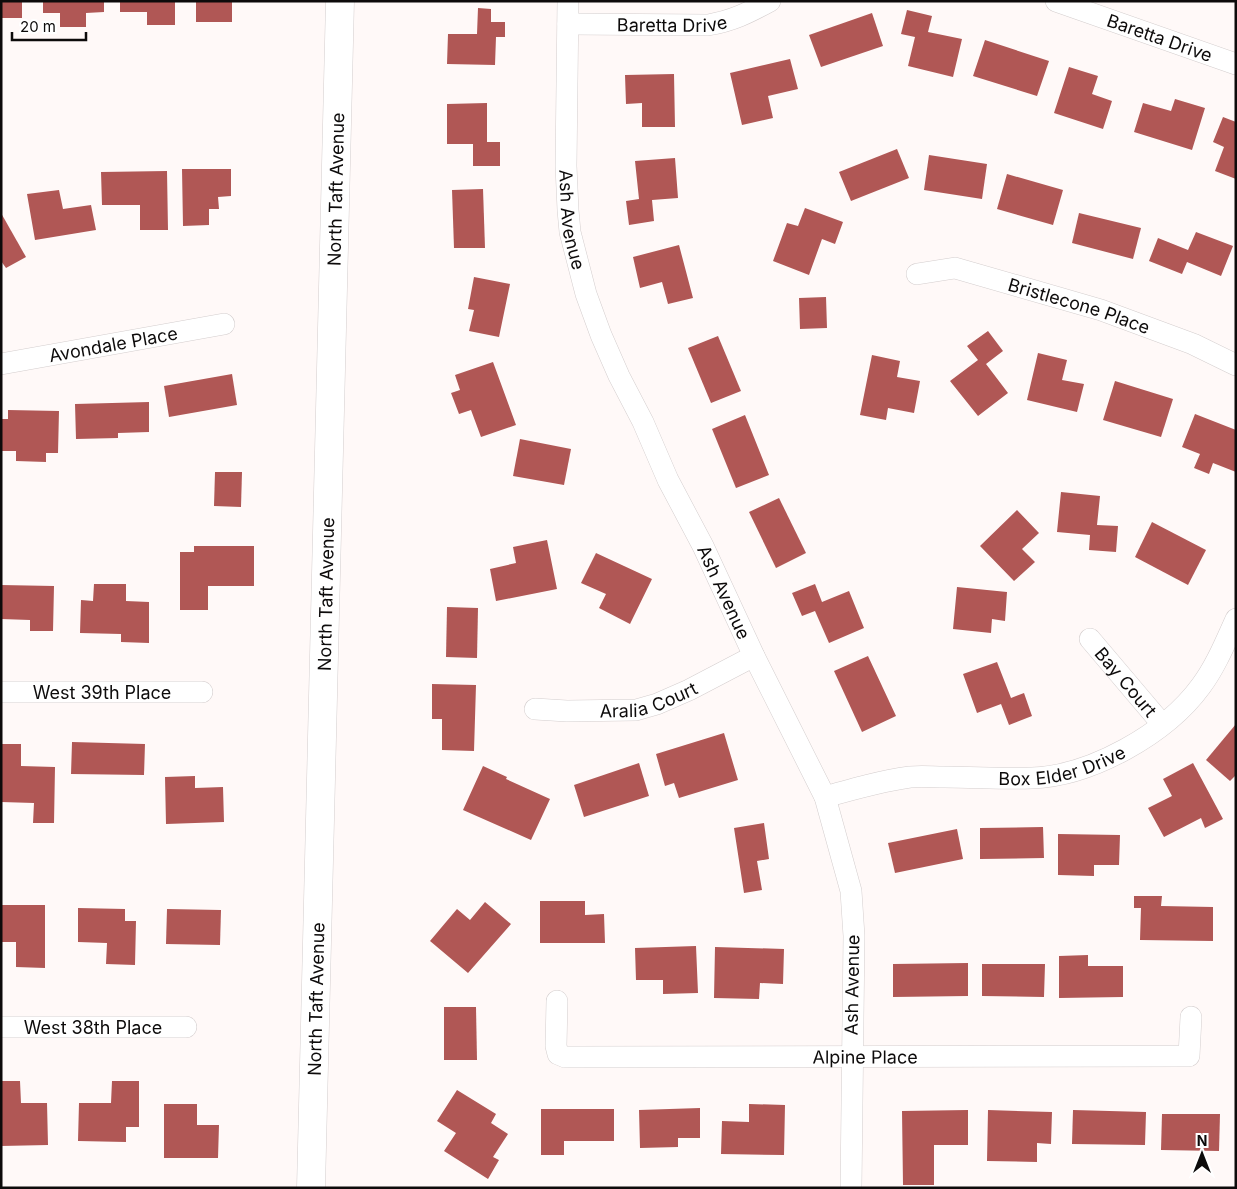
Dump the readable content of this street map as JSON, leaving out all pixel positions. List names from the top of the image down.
{
  "streets": {
    "main road": ["North Taft Avenue"],
    "street": [
      "Baretta Drive",
      "Ash Avenue",
      "Bristlecone Place",
      "Avondale Place",
      "Bay Court",
      "West 39th Place",
      "Aralia Court",
      "Box Elder Drive",
      "West 38th Place",
      "Alpine Place"
    ]
  },
  "crossings": [
    ["Baretta Drive", "Ash Avenue"],
    ["Ash Avenue", "Aralia Court"],
    ["Ash Avenue", "Box Elder Drive"],
    ["Ash Avenue", "Alpine Place"],
    ["Bay Court", "Box Elder Drive"]
  ],
  "scale_bar": "20 m",
  "north": "top"
}
